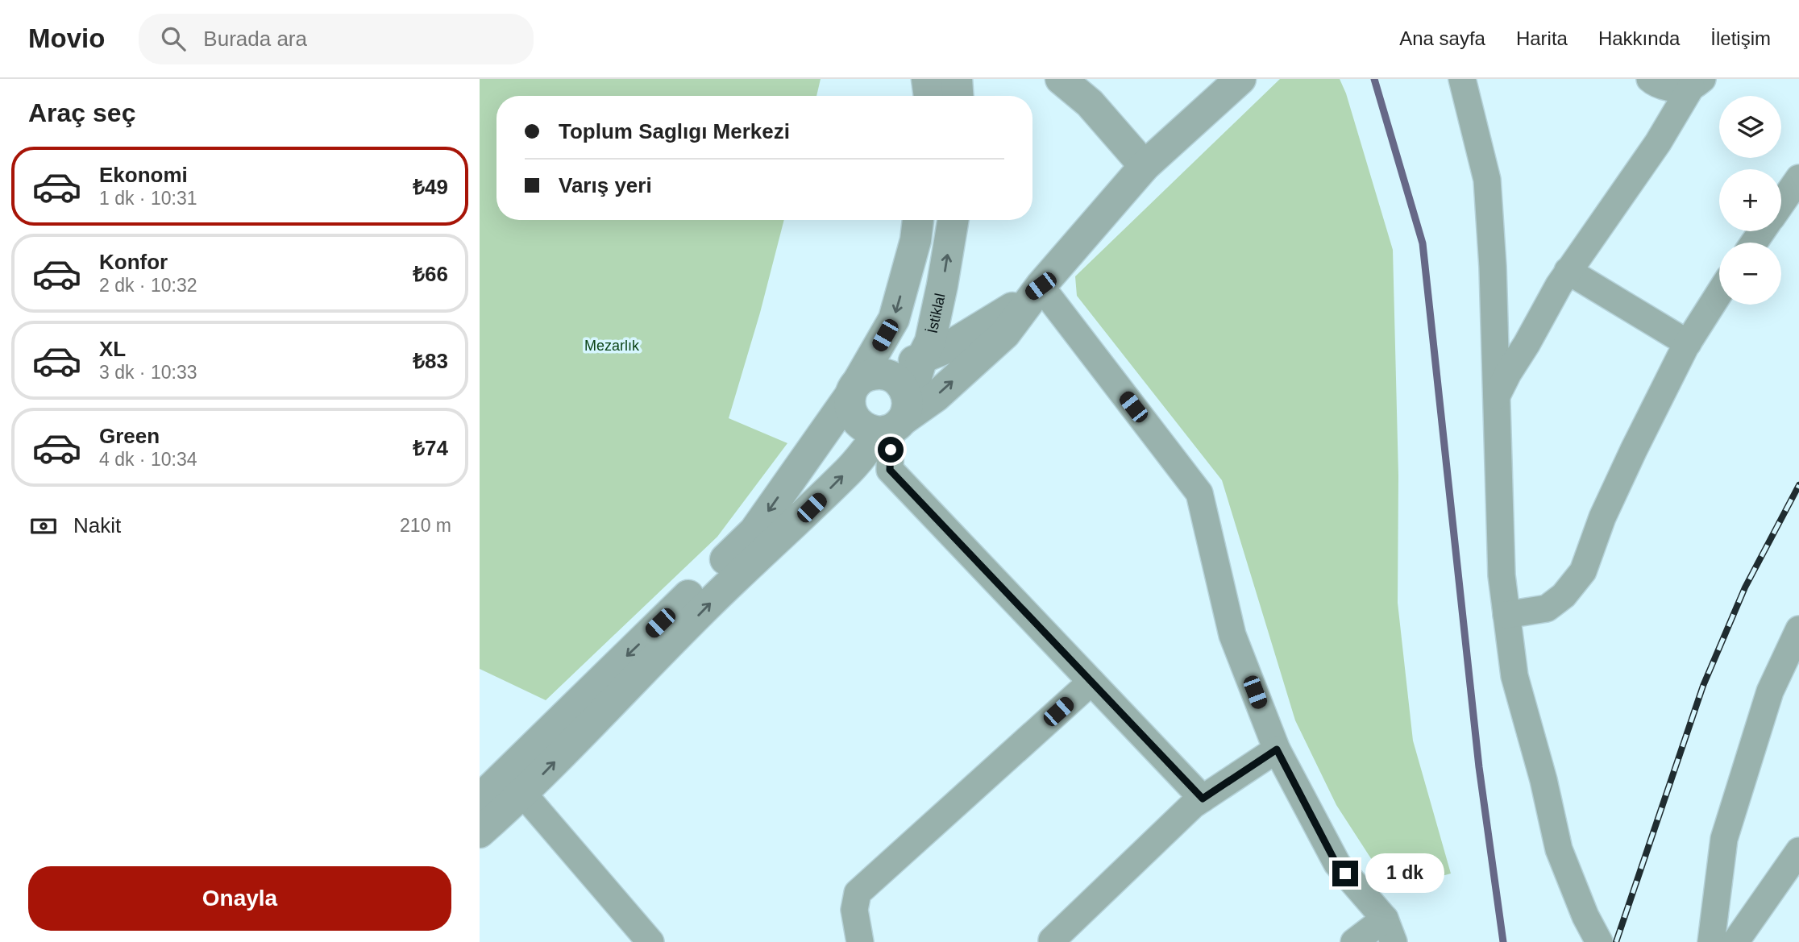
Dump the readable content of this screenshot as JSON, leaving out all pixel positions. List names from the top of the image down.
{
  "streets": {
    "street": ["İstiklal"]
  },
  "parks": ["Mezarlık"],
  "page": {
    "header": "Movio",
    "search": "Burada ara",
    "nav": [
      "Ana sayfa",
      "Harita",
      "Hakkında",
      "İletişim"
    ],
    "heading": "Araç seç",
    "map_buttons": ["+", "−"],
    "banner": ["Toplum Saglıgı Merkezi", "Varış yeri"],
    "list": [
      {
        "name": "Ekonomi",
        "note": "1 dk · 10:31",
        "value": "₺49"
      },
      {
        "name": "Konfor",
        "note": "2 dk · 10:32",
        "value": "₺66"
      },
      {
        "name": "XL",
        "note": "3 dk · 10:33",
        "value": "₺83"
      },
      {
        "name": "Green",
        "note": "4 dk · 10:34",
        "value": "₺74"
      }
    ],
    "pay": ["Nakit", "210 m"],
    "bubble": "1 dk",
    "buttons": "Onayla"
  }
}
